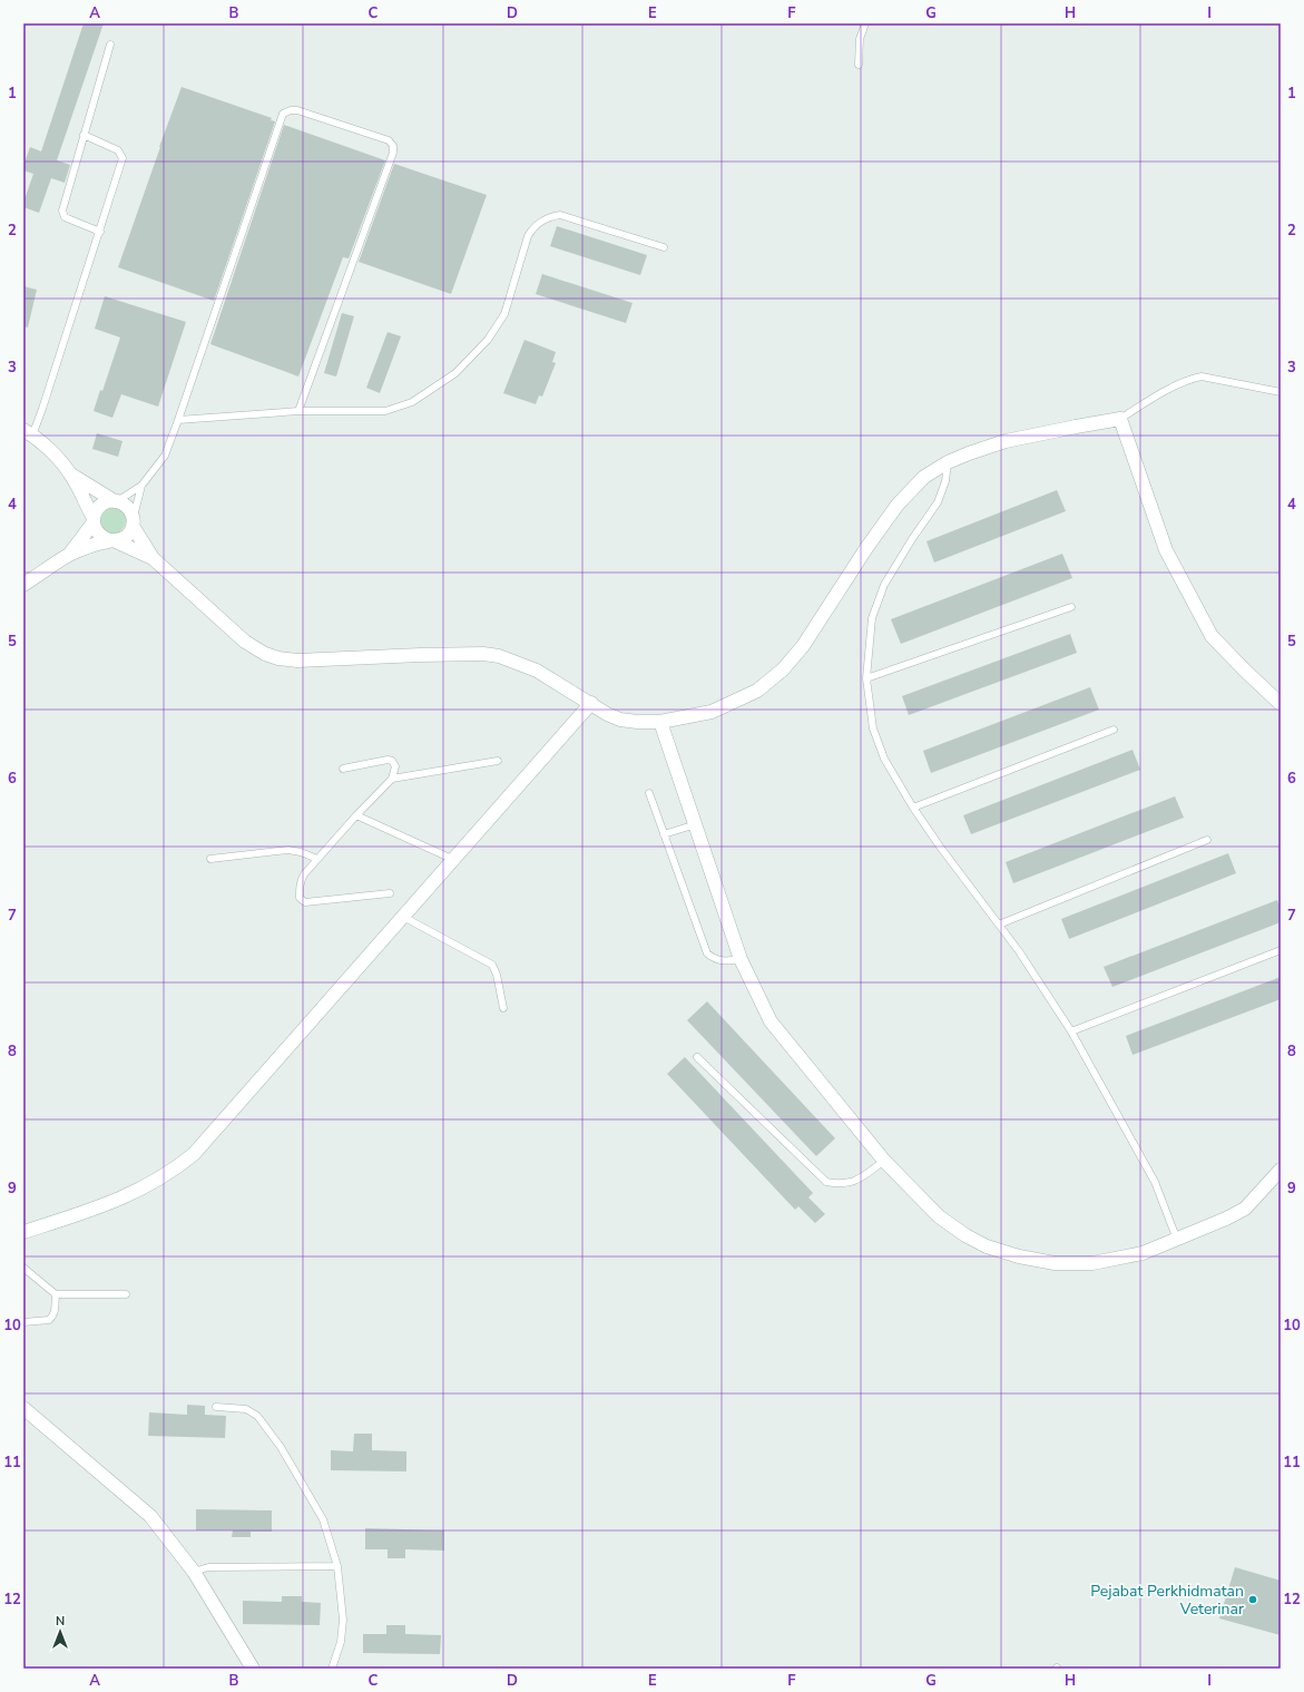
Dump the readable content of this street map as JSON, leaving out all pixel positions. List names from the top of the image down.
{
  "places": ["Pejabat Perkhidmatan Veterinar"],
  "north": "top",
  "grid": {
    "columns": [
      "A",
      "B",
      "C",
      "D",
      "E",
      "F",
      "G",
      "H",
      "I"
    ],
    "rows": [
      "1",
      "2",
      "3",
      "4",
      "5",
      "6",
      "7",
      "8",
      "9",
      "10",
      "11",
      "12"
    ]
  }
}
